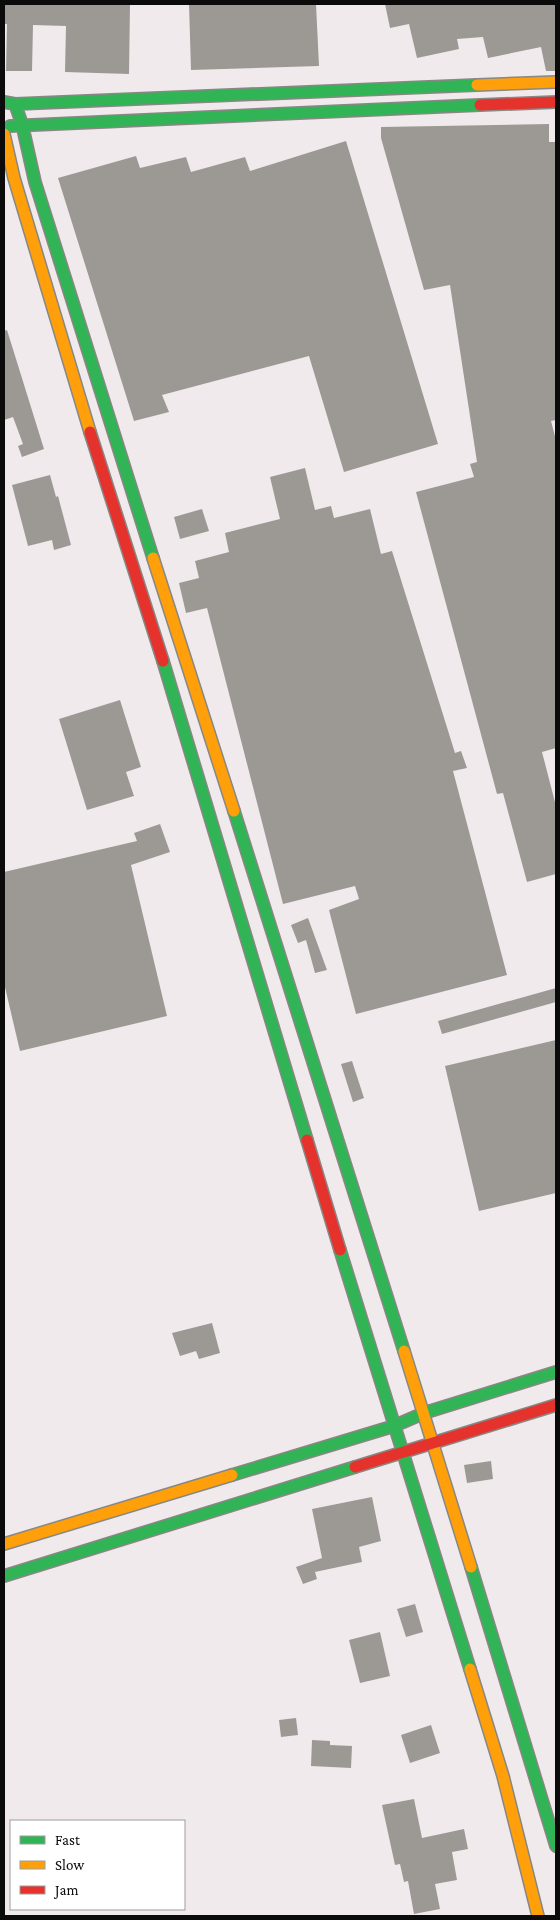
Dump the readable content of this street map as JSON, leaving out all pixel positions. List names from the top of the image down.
{
  "legend": ["Fast", "Slow", "Jam"]
}
